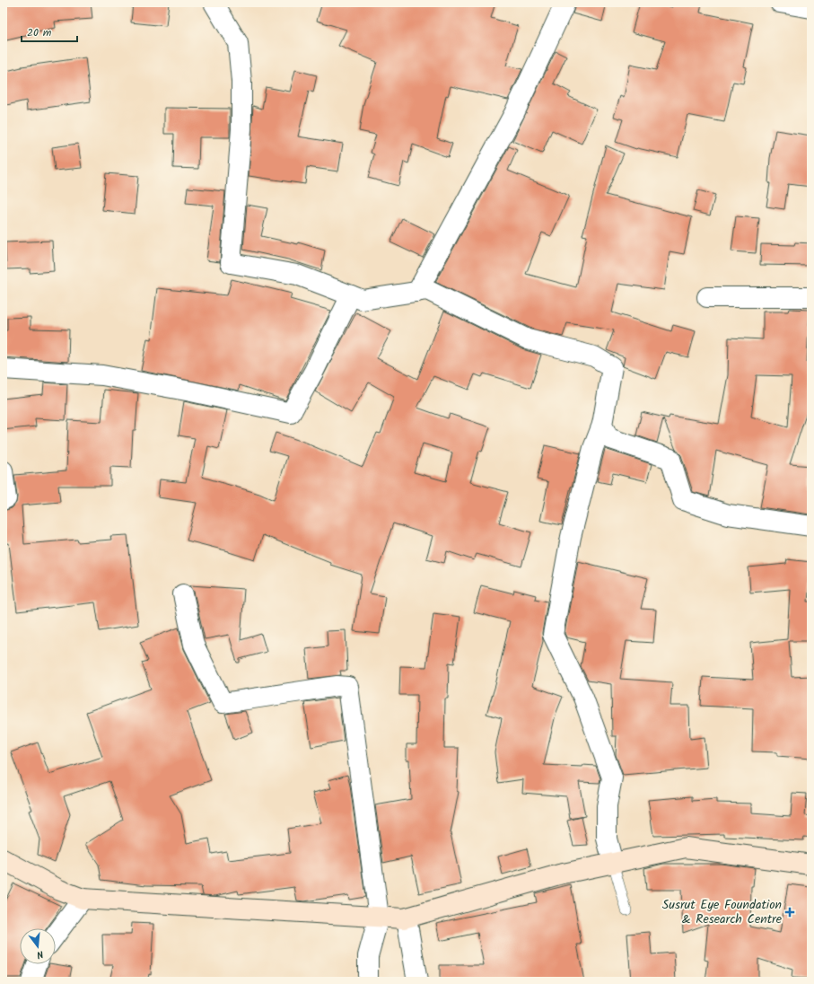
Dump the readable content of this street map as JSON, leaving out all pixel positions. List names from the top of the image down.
{
  "places": {
    "health": ["Susrut Eye Foundation & Research Centre"]
  },
  "scale_bar": "20 m",
  "north": "bottom"
}
